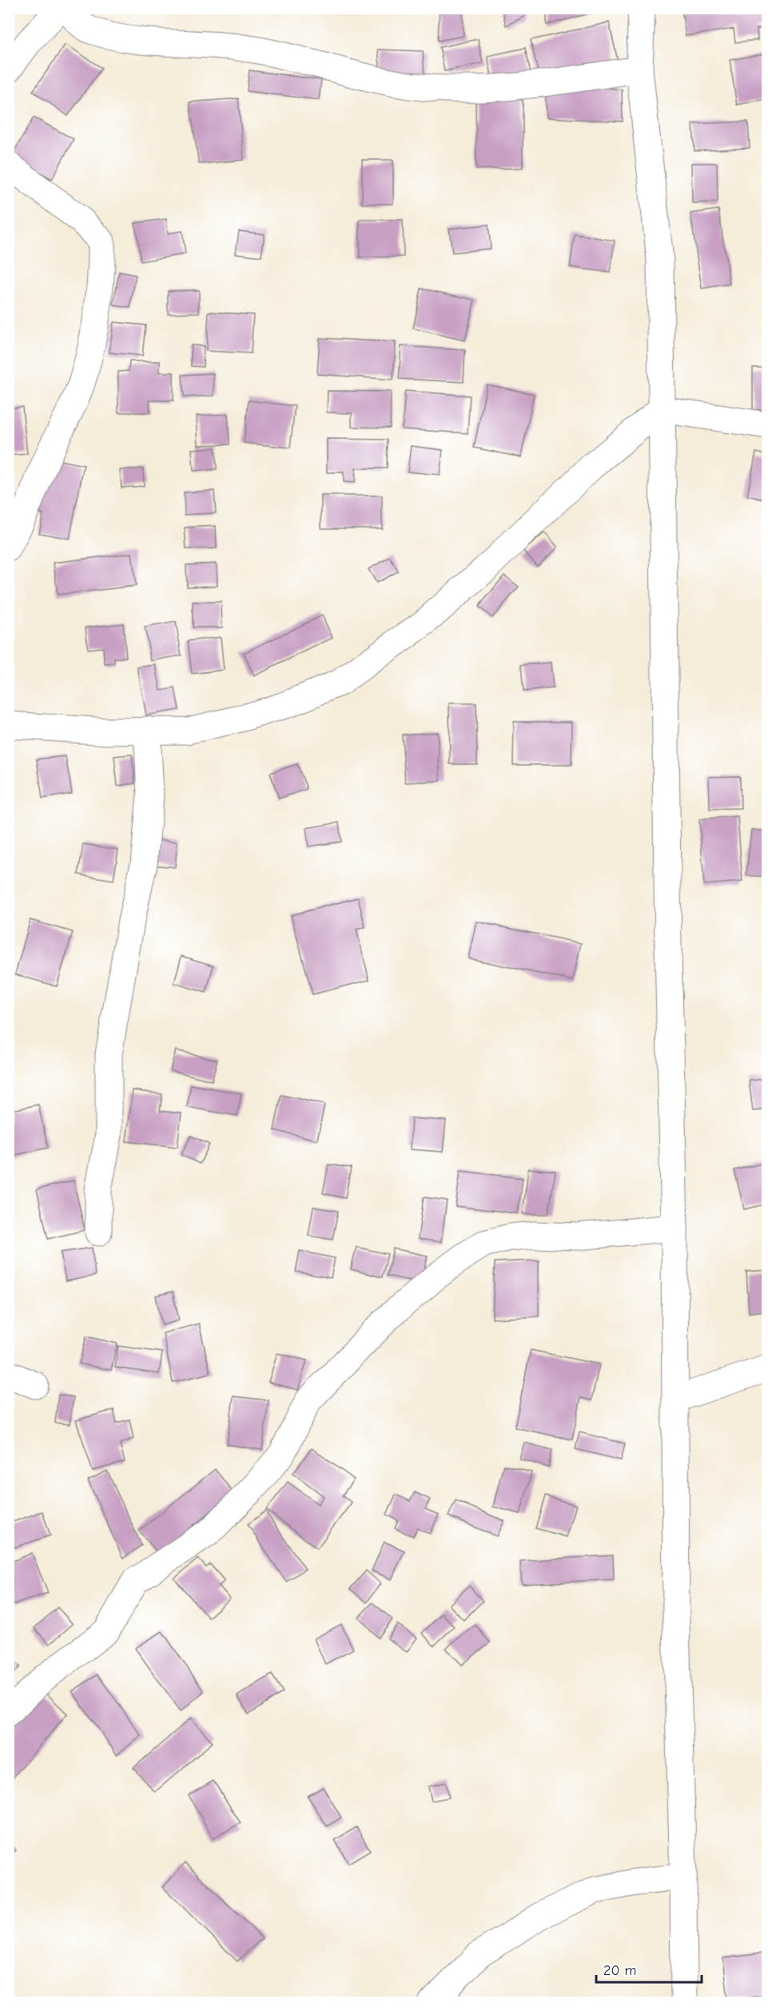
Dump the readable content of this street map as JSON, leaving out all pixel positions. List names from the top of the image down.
{
  "scale_bar": "20 m"
}
